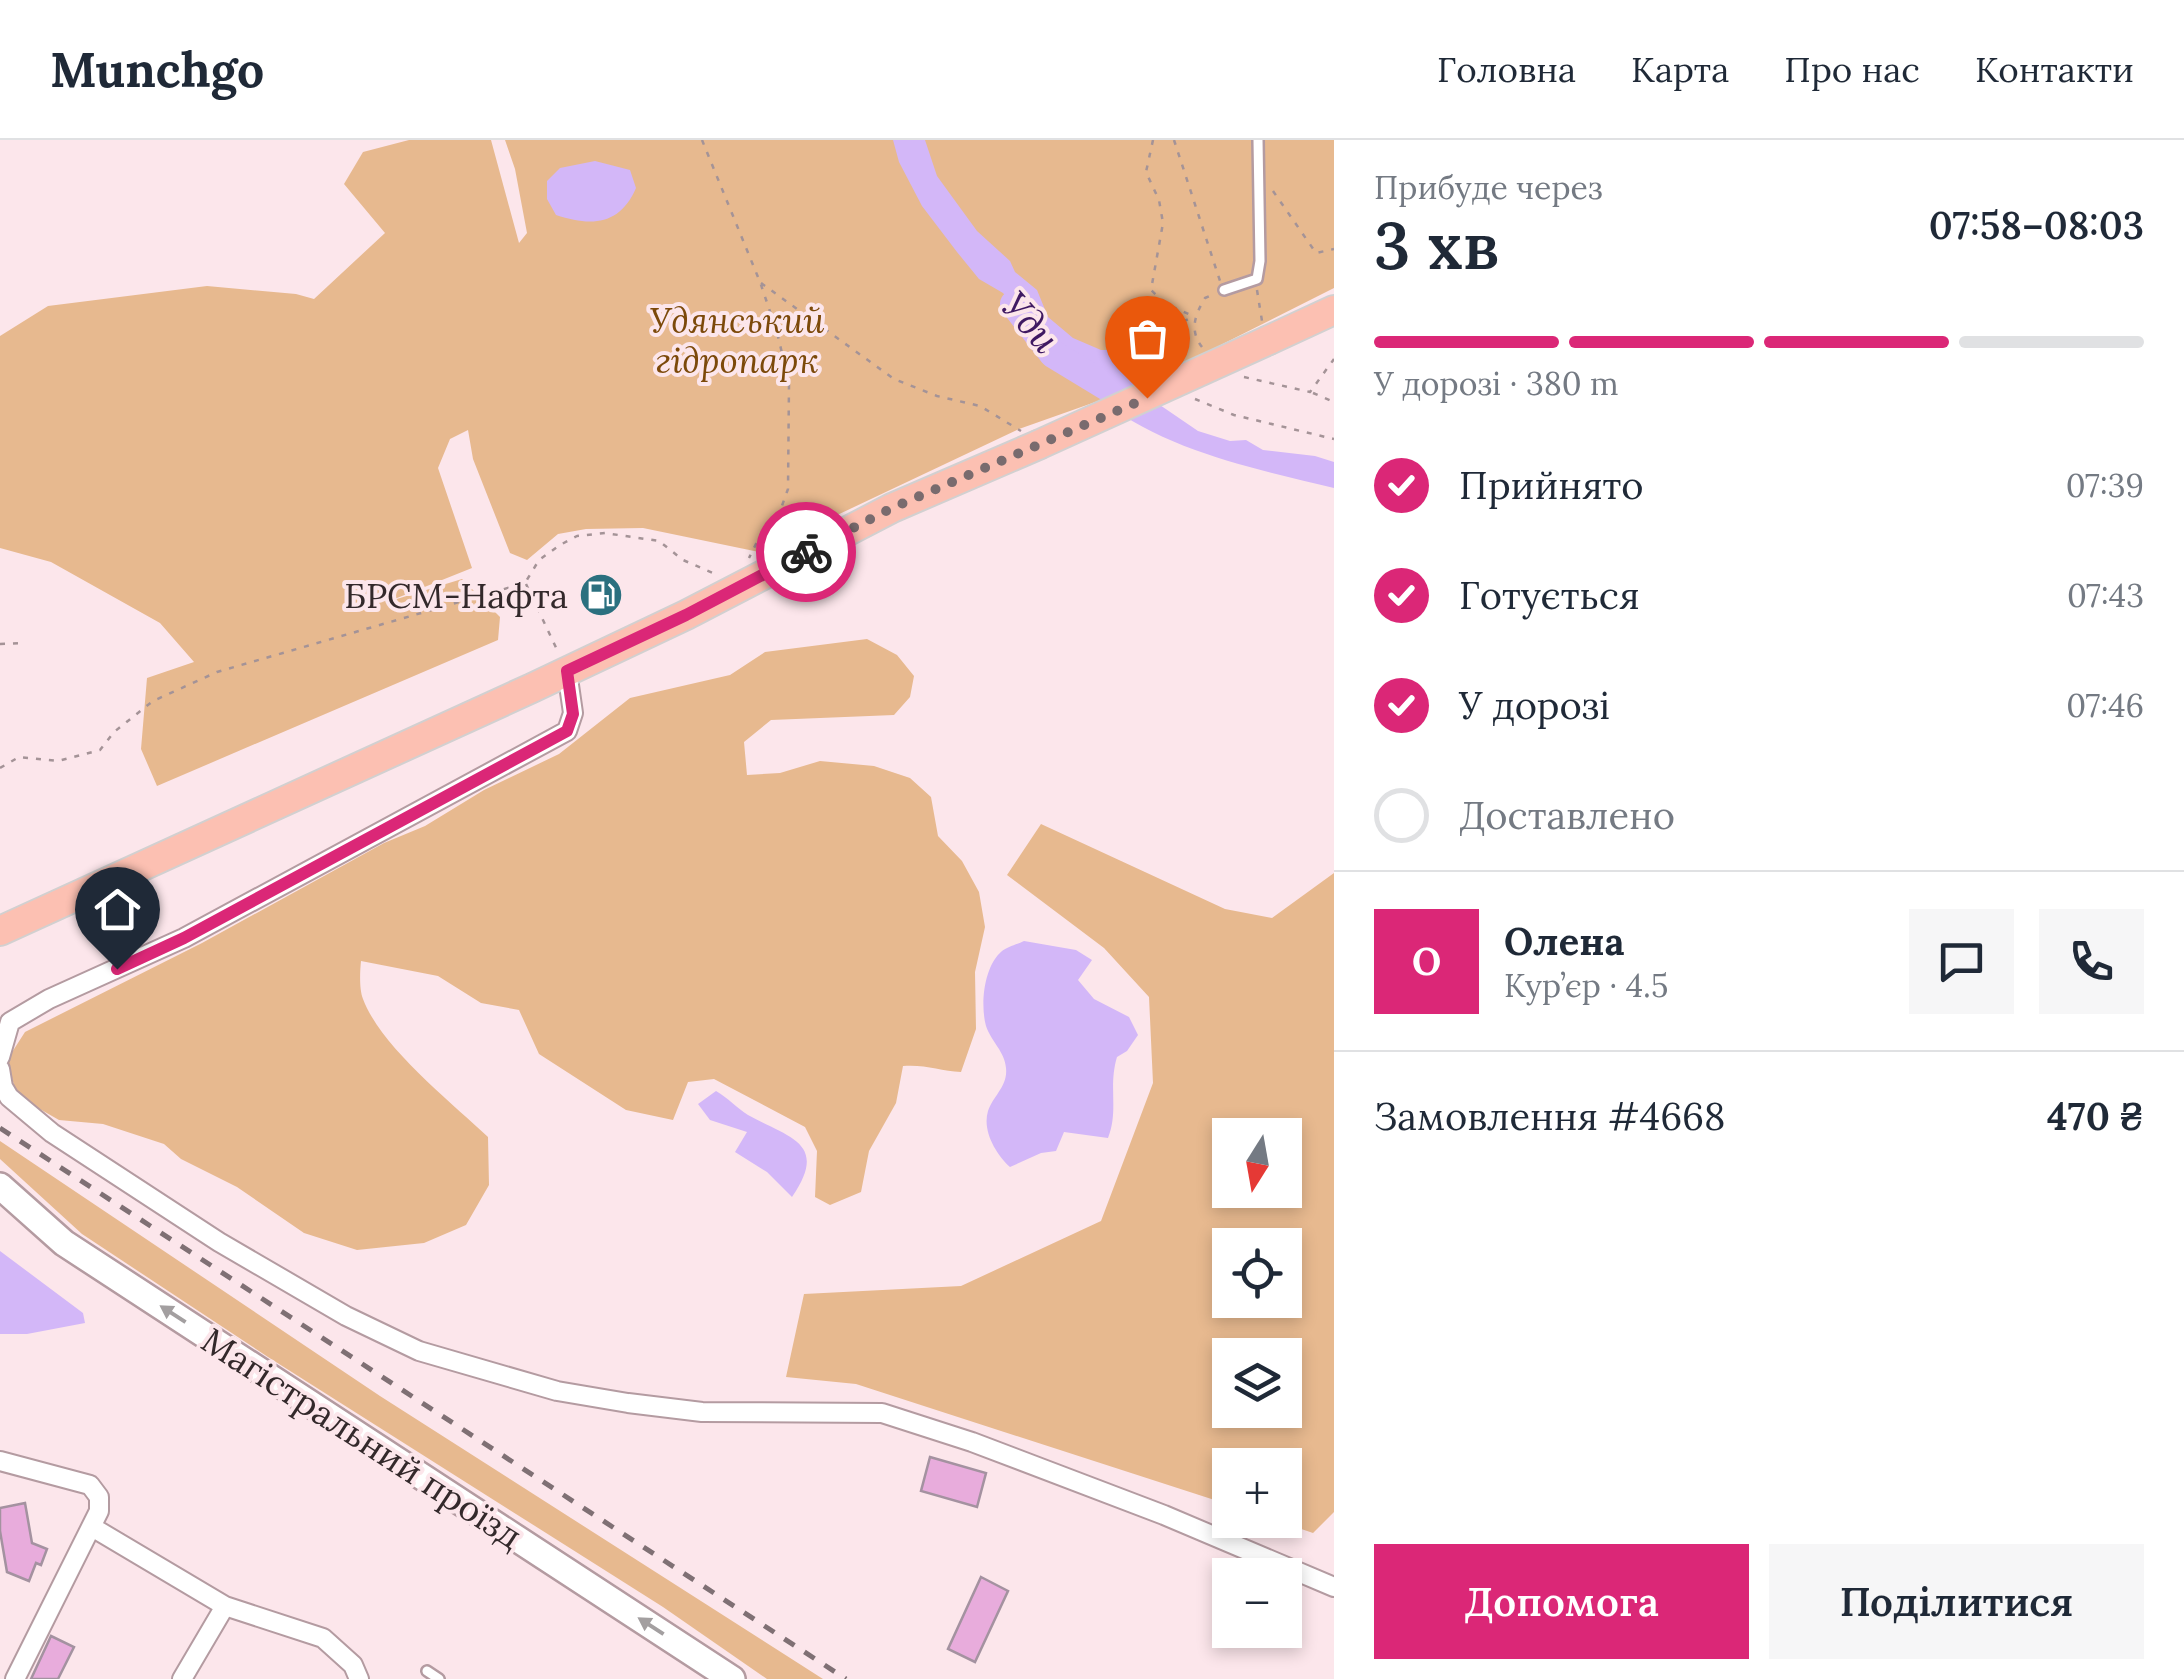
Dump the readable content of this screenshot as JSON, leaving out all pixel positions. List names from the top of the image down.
{
  "streets": {
    "main road": ["Магістральний проїзд"]
  },
  "one_way": ["Магістральний проїзд"],
  "water": ["Уди"],
  "parks": ["Удянський гідропарк"],
  "places": {
    "fuel station": ["БРСМ-Нафта"]
  },
  "north": "bottom",
  "page": {
    "header": "Munchgo",
    "nav": [
      "Головна",
      "Карта",
      "Про нас",
      "Контакти"
    ],
    "heading": ["3 хв", "Прибуде через", "07:58–08:03"],
    "panel": [
      "Олена",
      "Кур’єр · 4.5",
      "Замовлення #4668",
      "470 ₴"
    ],
    "bar": "У дорозі · 380 m",
    "list": [
      ["Прийнято", "07:39"],
      ["Готується", "07:43"],
      ["У дорозі", "07:46"],
      "Доставлено"
    ],
    "round": "О",
    "map_buttons": ["+", "−"],
    "buttons": ["Допомога", "Поділитися"]
  }
}
